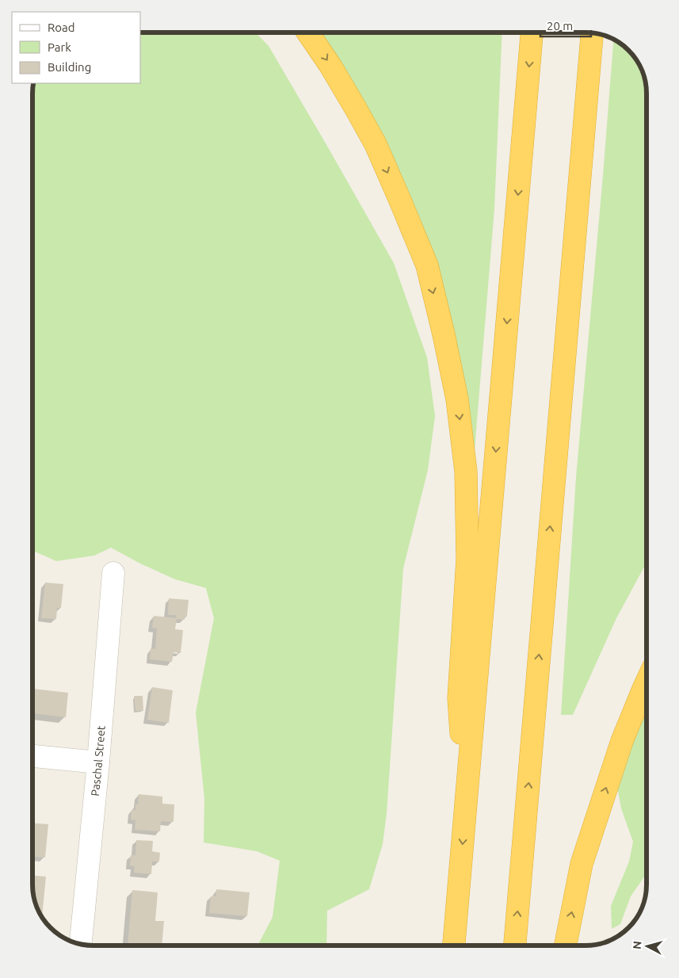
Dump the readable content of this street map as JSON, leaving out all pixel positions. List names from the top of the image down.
{
  "streets": {
    "street": ["Paschal Street"]
  },
  "legend": ["Road", "Park", "Building"],
  "scale_bar": "20 m",
  "north": "left"
}
